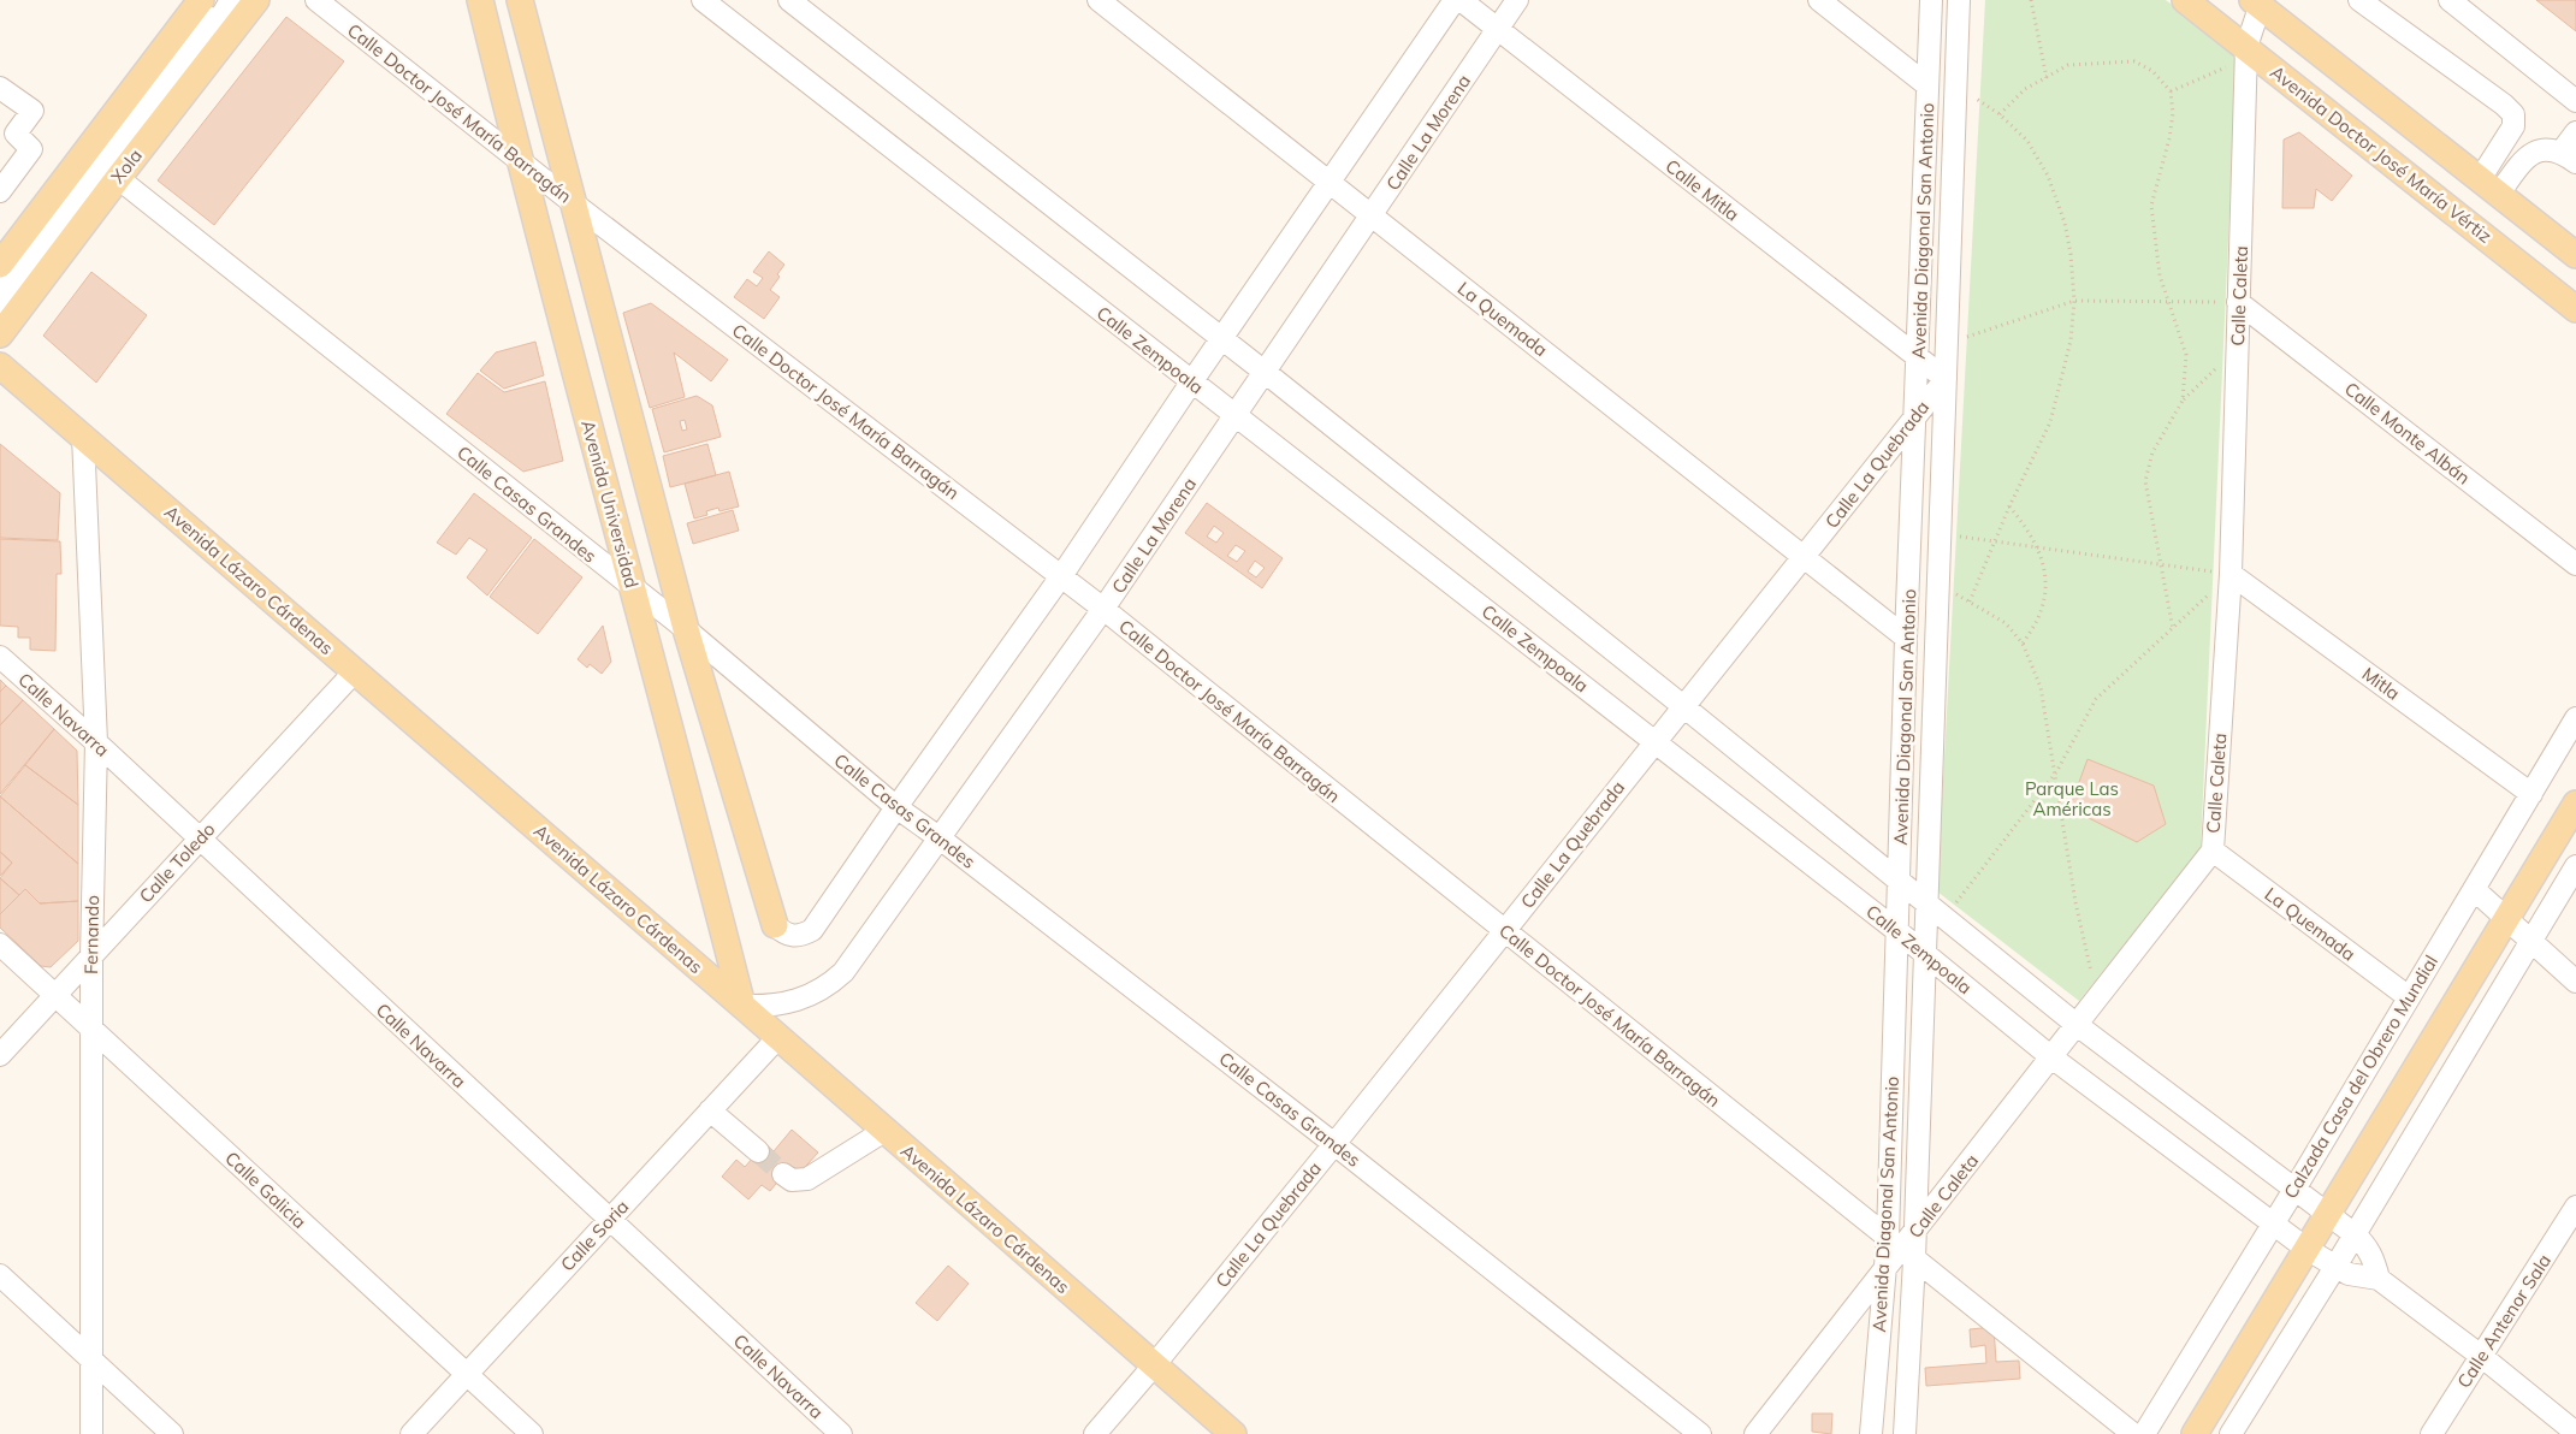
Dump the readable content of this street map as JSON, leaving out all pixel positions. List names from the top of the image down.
{
  "streets": {
    "main road": [
      "Avenida Doctor José María Vértiz",
      "Xola",
      "Avenida Universidad",
      "Avenida Lázaro Cárdenas"
    ],
    "street": [
      "Calle Doctor José María Barragán",
      "Calle La Morena",
      "Calle Mitla",
      "Avenida Diagonal San Antonio",
      "Calle Caleta",
      "La Quemada",
      "Calle Zempoala",
      "Calle Monte Albán",
      "Calle La Quebrada",
      "Calle Casas Grandes",
      "Mitla",
      "Calle Navarra",
      "Calle Toledo",
      "Fernando",
      "Calzada Casa del Obrero Mundial",
      "Calle Galicia",
      "Calle Soria",
      "Calle Antenor Sala"
    ]
  },
  "crossings": [
    ["Calle Doctor José María Barragán", "Calle La Morena"],
    ["Calle Doctor José María Barragán", "Avenida Diagonal San Antonio"],
    ["Calle Doctor José María Barragán", "Calle Caleta"],
    ["Calle Doctor José María Barragán", "Calle La Quebrada"],
    ["Calle Doctor José María Barragán", "Avenida Universidad"],
    ["Calle La Morena", "Calle Mitla"],
    ["Calle La Morena", "La Quemada"],
    ["Calle La Morena", "Calle Zempoala"],
    ["Calle La Morena", "Calle Casas Grandes"],
    ["Calle La Morena", "Avenida Universidad"],
    ["Calle La Morena", "Avenida Lázaro Cárdenas"],
    ["Avenida Doctor José María Vértiz", "Calle Caleta"],
    ["Xola", "Calle Casas Grandes"],
    ["Calle Mitla", "Avenida Diagonal San Antonio"],
    ["Calle Mitla", "Calle La Quebrada"],
    ["Avenida Diagonal San Antonio", "Calle Caleta"],
    ["Avenida Diagonal San Antonio", "La Quemada"],
    ["Avenida Diagonal San Antonio", "Calle Zempoala"],
    ["Avenida Diagonal San Antonio", "Calle La Quebrada"],
    ["Calle Caleta", "La Quemada"],
    ["Calle Caleta", "Calle Zempoala"],
    ["Calle Caleta", "Calle Monte Albán"],
    ["Calle Caleta", "Mitla"],
    ["La Quemada", "Calle La Quebrada"],
    ["La Quemada", "Calzada Casa del Obrero Mundial"],
    ["Calle Zempoala", "Calle La Quebrada"],
    ["Calle Zempoala", "Calzada Casa del Obrero Mundial"],
    ["Calle Zempoala", "Calle Antenor Sala"],
    ["Calle La Quebrada", "Calle Casas Grandes"],
    ["Calle La Quebrada", "Avenida Lázaro Cárdenas"],
    ["Calle Casas Grandes", "Avenida Universidad"],
    ["Avenida Universidad", "Avenida Lázaro Cárdenas"],
    ["Avenida Lázaro Cárdenas", "Calle Toledo"],
    ["Avenida Lázaro Cárdenas", "Fernando"],
    ["Avenida Lázaro Cárdenas", "Calle Soria"],
    ["Mitla", "Calzada Casa del Obrero Mundial"],
    ["Calle Navarra", "Calle Toledo"],
    ["Calle Navarra", "Fernando"],
    ["Calle Navarra", "Calle Soria"],
    ["Calle Toledo", "Fernando"],
    ["Calle Toledo", "Calle Galicia"],
    ["Fernando", "Calle Galicia"],
    ["Calle Galicia", "Calle Soria"]
  ],
  "parks": ["Parque Las Américas"]
}
